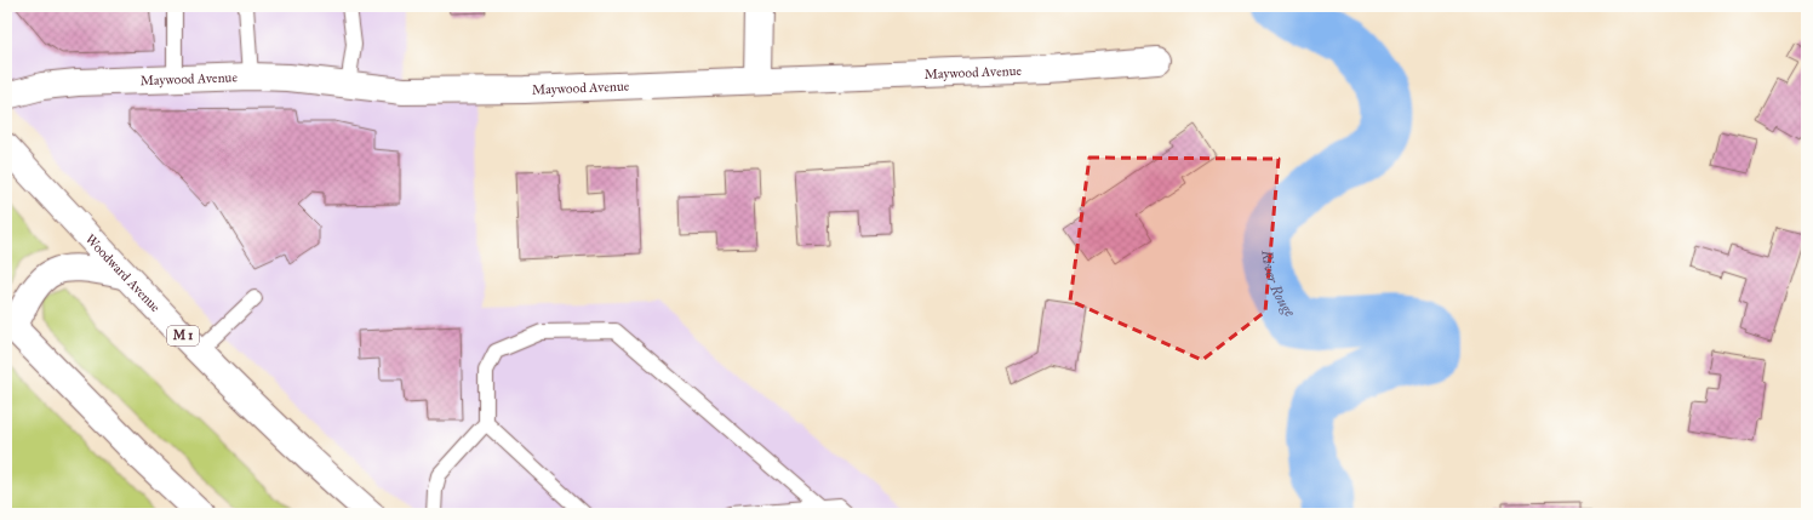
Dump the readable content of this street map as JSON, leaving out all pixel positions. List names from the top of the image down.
{
  "streets": {
    "street": ["Maywood Avenue", "Woodward Avenue", "M 1"]
  },
  "water": ["River Rouge"]
}
